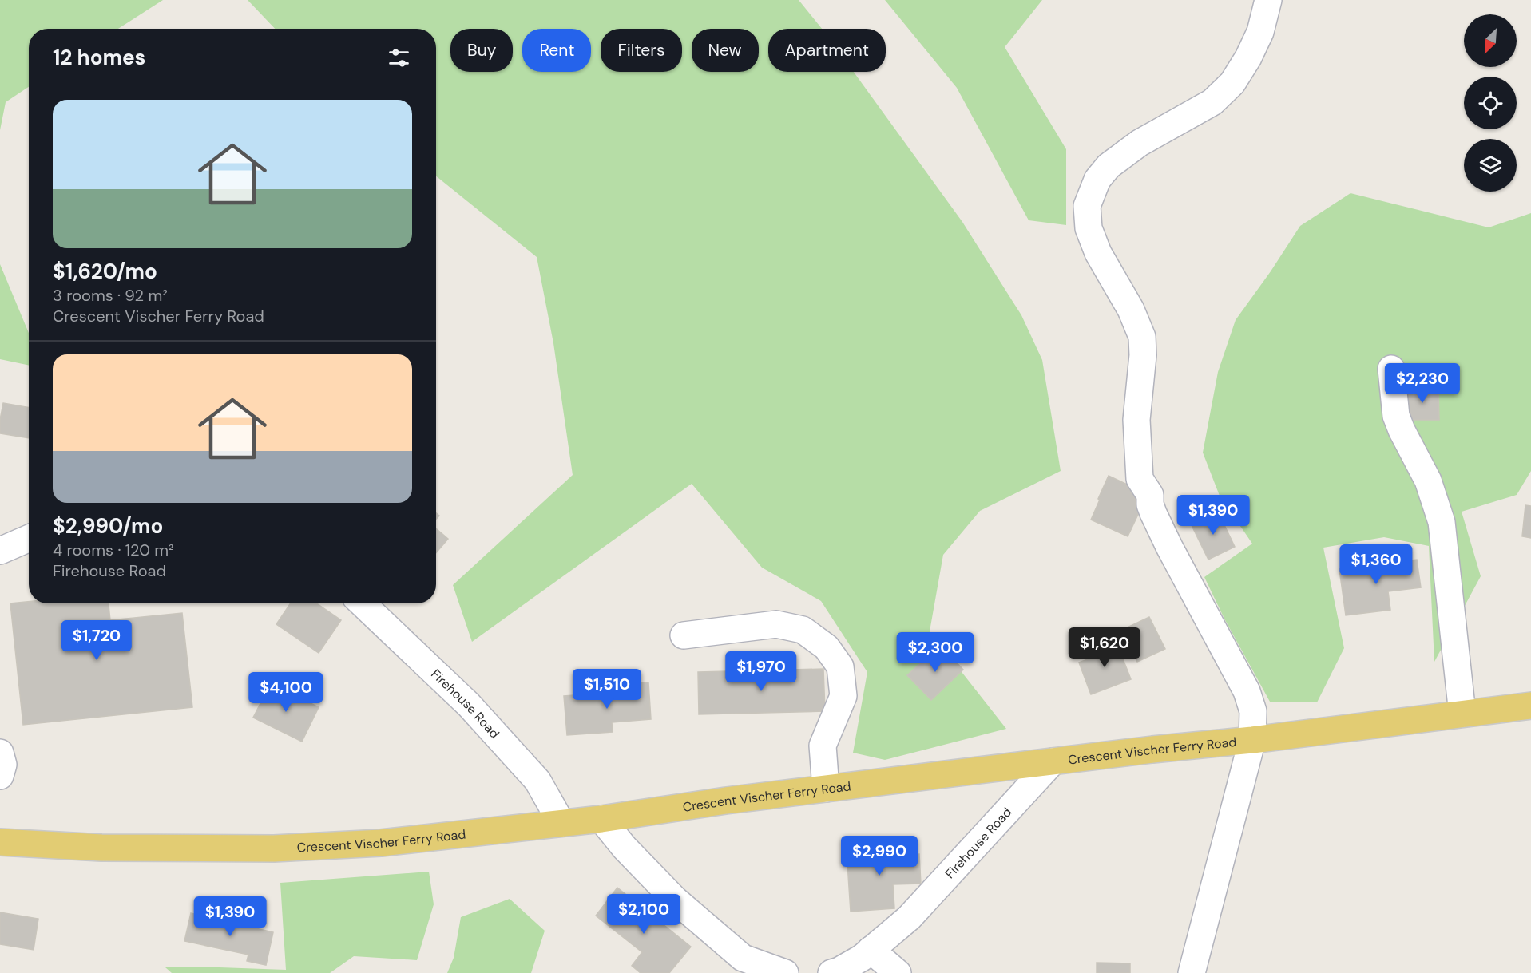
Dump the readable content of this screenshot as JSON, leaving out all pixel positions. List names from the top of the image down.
{
  "streets": {
    "main road": ["Crescent Vischer Ferry Road"],
    "street": ["Firehouse Road"]
  },
  "crossings": [
    ["Firehouse Road", "Crescent Vischer Ferry Road"]
  ],
  "north": "bottom left",
  "page": {
    "chip": [
      "Buy",
      "Rent",
      "Filters",
      "New",
      "Apartment"
    ],
    "heading": "12 homes",
    "list": [
      {
        "name": "$1,620/mo",
        "note": "3 rooms · 92 m² · Crescent Vischer Ferry Road"
      },
      {
        "name": "$2,990/mo",
        "note": "4 rooms · 120 m² · Firehouse Road"
      }
    ],
    "price": [
      "$2,230",
      "$1,390",
      "$1,360",
      "$1,720",
      "$1,620",
      "$2,300",
      "$1,970",
      "$1,510",
      "$4,100",
      "$2,990",
      "$2,100",
      "$1,390"
    ]
  }
}
